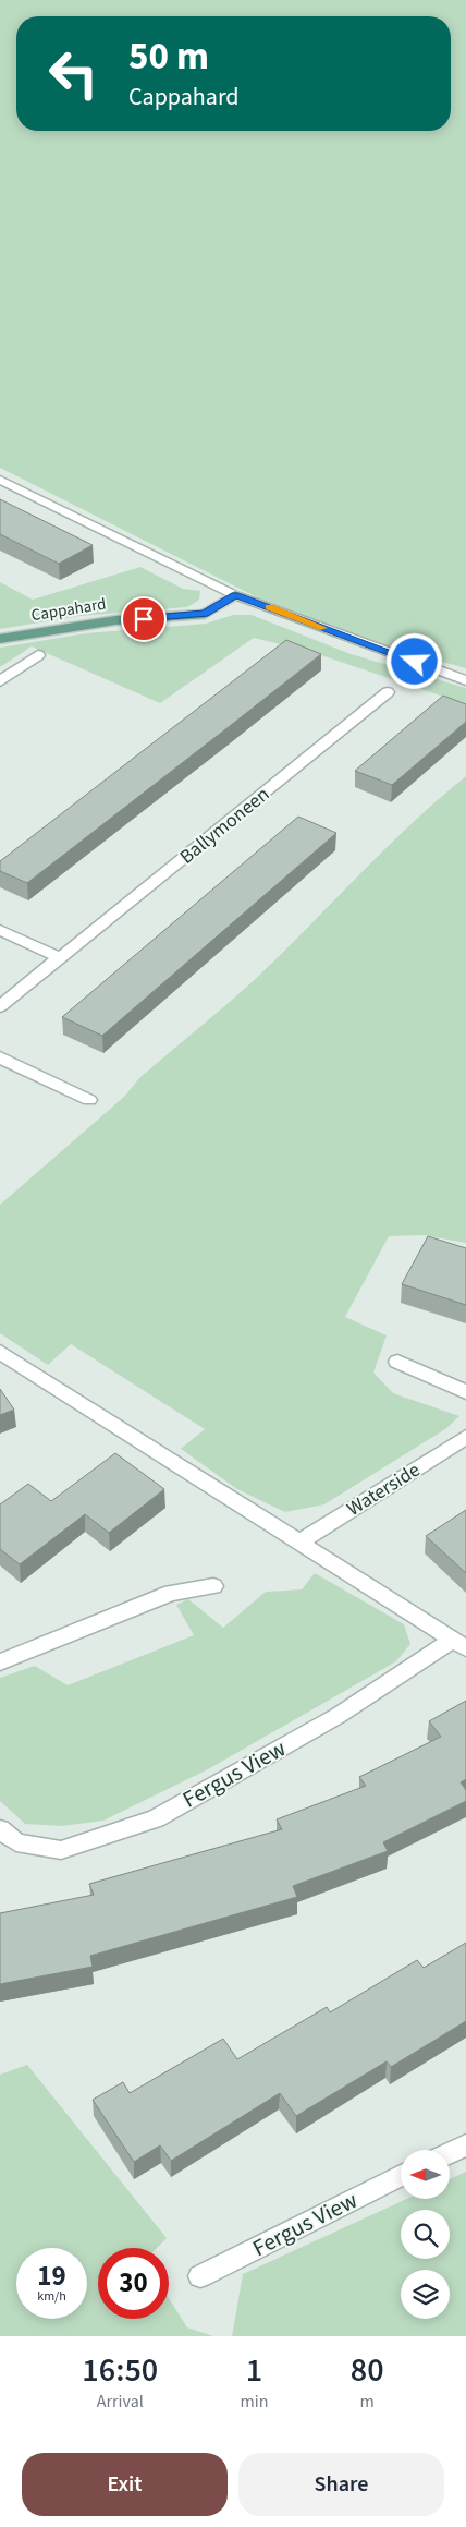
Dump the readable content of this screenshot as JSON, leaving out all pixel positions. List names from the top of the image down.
{
  "streets": {
    "main road": ["Cappahard"],
    "street": ["Ballymoneen", "Waterside", "Fergus View"]
  },
  "north": "left",
  "page": {
    "turn": ["50 m", "Cappahard"],
    "speed": "19 km/h",
    "limit": "30",
    "eta": [
      "16:50",
      "Arrival",
      "1",
      "min",
      "80",
      "m"
    ],
    "buttons": ["Exit", "Share"]
  }
}
